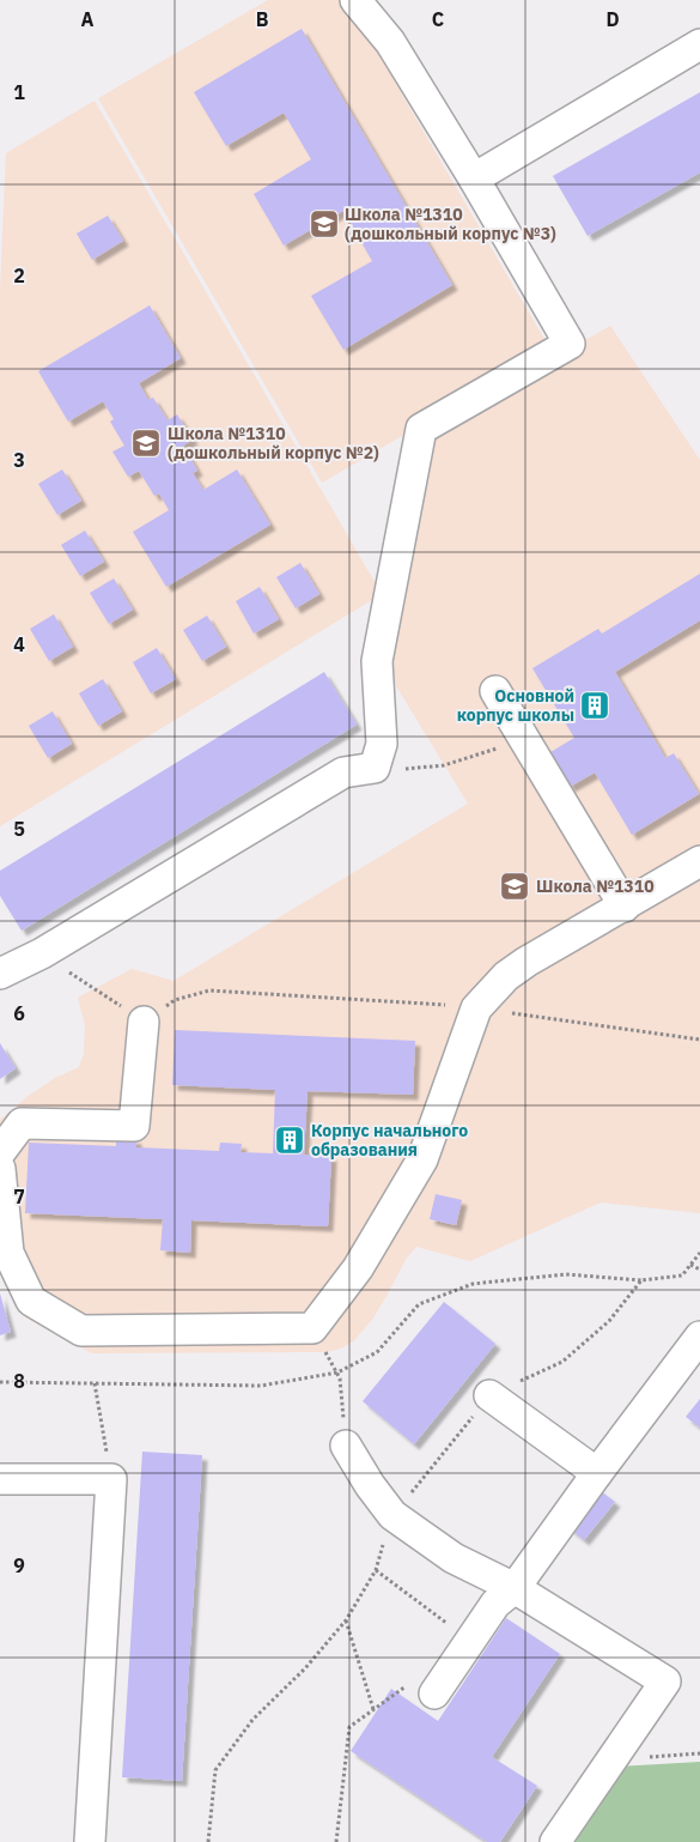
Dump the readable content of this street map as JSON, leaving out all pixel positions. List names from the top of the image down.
{
  "places": {
    "school or university": ["Школа №1310 (дошкольный корпус №3)", "Школа №1310 (дошкольный корпус №2)", "Школа №1310"],
    "building": ["Основной корпус школы", "Корпус начального образования"]
  },
  "grid": {
    "columns": [
      "A",
      "B",
      "C",
      "D"
    ],
    "rows": [
      "1",
      "2",
      "3",
      "4",
      "5",
      "6",
      "7",
      "8",
      "9"
    ]
  }
}
